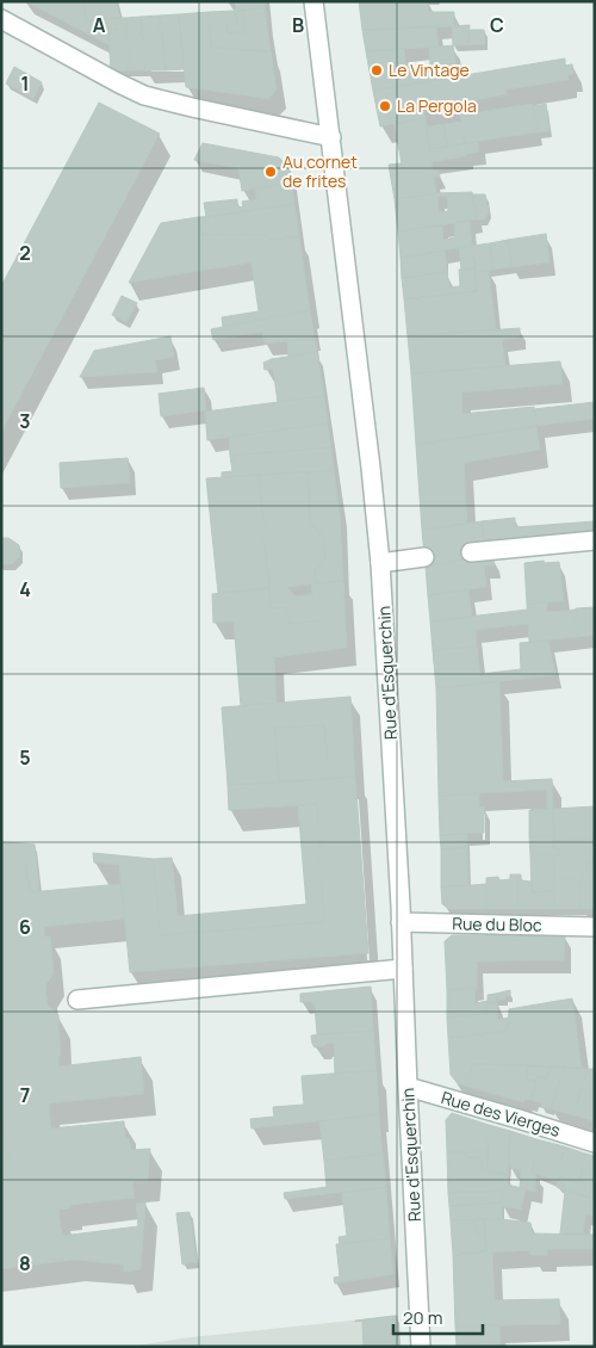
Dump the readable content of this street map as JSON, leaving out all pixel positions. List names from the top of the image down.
{
  "streets": {
    "street": ["Rue d'Esquerchin", "Rue du Bloc", "Rue des Vierges"]
  },
  "crossings": [
    ["Rue d'Esquerchin", "Rue du Bloc"],
    ["Rue d'Esquerchin", "Rue des Vierges"]
  ],
  "places": ["Le Vintage", "La Pergola", "Au cornet de frites"],
  "scale_bar": "20 m",
  "grid": {
    "columns": ["A", "B", "C"],
    "rows": [
      "1",
      "2",
      "3",
      "4",
      "5",
      "6",
      "7",
      "8"
    ]
  }
}
